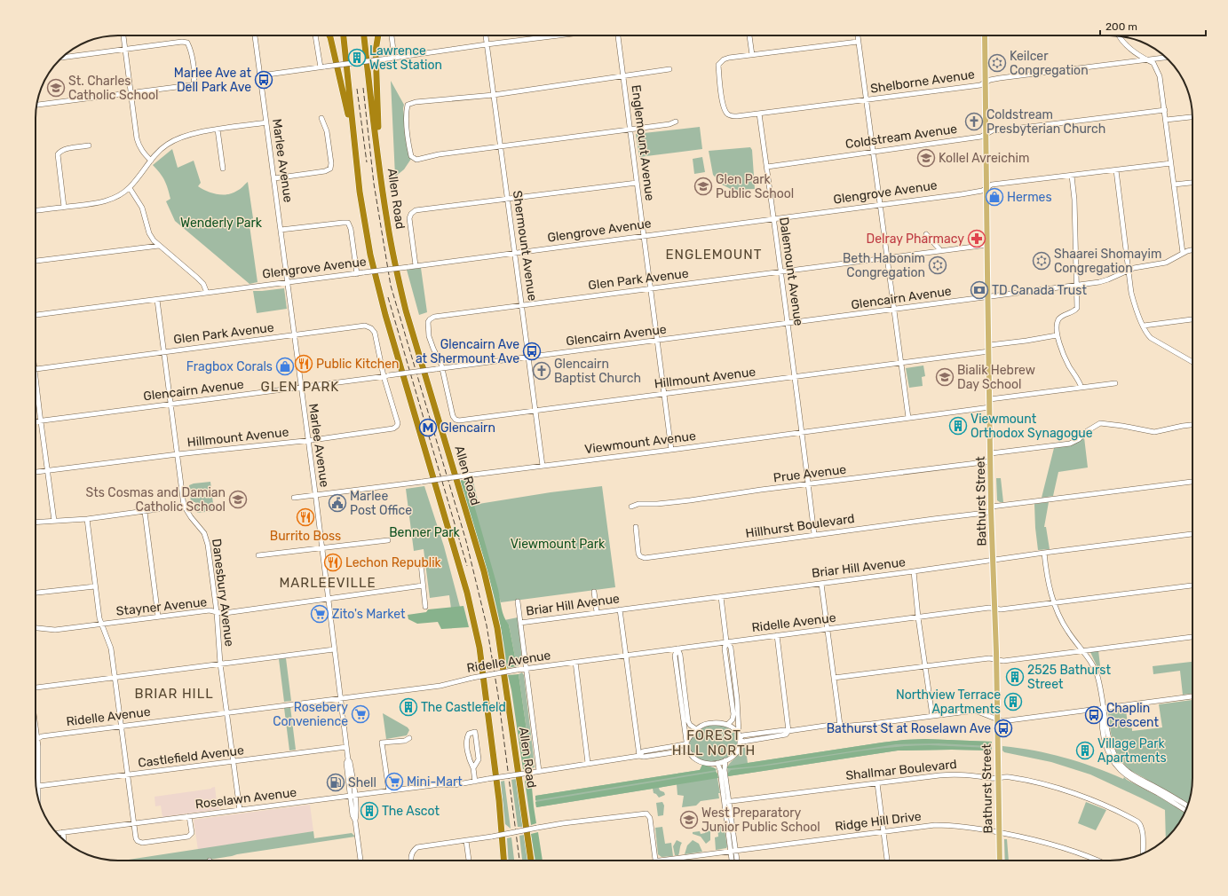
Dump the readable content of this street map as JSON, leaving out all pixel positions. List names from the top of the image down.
{
  "streets": {
    "highway": ["Allen Road"],
    "main road": ["Bathurst Street"],
    "street": [
      "Shelborne Avenue",
      "Coldstream Avenue",
      "Englemount Avenue",
      "Marlee Avenue",
      "Glengrove Avenue",
      "Shermount Avenue",
      "Dalemount Avenue",
      "Glen Park Avenue",
      "Glencairn Avenue",
      "Hillmount Avenue",
      "Viewmount Avenue",
      "Prue Avenue",
      "Hillhurst Boulevard",
      "Briar Hill Avenue",
      "Danesbury Avenue",
      "Stayner Avenue",
      "Ridelle Avenue",
      "Castlefield Avenue",
      "Shallmar Boulevard",
      "Roselawn Avenue",
      "Ridge Hill Drive"
    ]
  },
  "crossings": [
    ["Shelborne Avenue", "Dalemount Avenue"],
    ["Shelborne Avenue", "Bathurst Street"],
    ["Coldstream Avenue", "Dalemount Avenue"],
    ["Coldstream Avenue", "Bathurst Street"],
    ["Englemount Avenue", "Glengrove Avenue"],
    ["Englemount Avenue", "Glen Park Avenue"],
    ["Englemount Avenue", "Glencairn Avenue"],
    ["Englemount Avenue", "Hillmount Avenue"],
    ["Englemount Avenue", "Viewmount Avenue"],
    ["Marlee Avenue", "Glengrove Avenue"],
    ["Marlee Avenue", "Glen Park Avenue"],
    ["Marlee Avenue", "Glencairn Avenue"],
    ["Marlee Avenue", "Hillmount Avenue"],
    ["Marlee Avenue", "Viewmount Avenue"],
    ["Marlee Avenue", "Stayner Avenue"],
    ["Marlee Avenue", "Ridelle Avenue"],
    ["Marlee Avenue", "Castlefield Avenue"],
    ["Marlee Avenue", "Roselawn Avenue"],
    ["Glengrove Avenue", "Shermount Avenue"],
    ["Glengrove Avenue", "Dalemount Avenue"],
    ["Glengrove Avenue", "Bathurst Street"],
    ["Glengrove Avenue", "Danesbury Avenue"],
    ["Shermount Avenue", "Glen Park Avenue"],
    ["Shermount Avenue", "Glencairn Avenue"],
    ["Shermount Avenue", "Hillmount Avenue"],
    ["Shermount Avenue", "Viewmount Avenue"],
    ["Dalemount Avenue", "Glen Park Avenue"],
    ["Dalemount Avenue", "Glencairn Avenue"],
    ["Dalemount Avenue", "Hillmount Avenue"],
    ["Dalemount Avenue", "Viewmount Avenue"],
    ["Dalemount Avenue", "Prue Avenue"],
    ["Dalemount Avenue", "Hillhurst Boulevard"],
    ["Glen Park Avenue", "Glencairn Avenue"],
    ["Glen Park Avenue", "Hillmount Avenue"],
    ["Glen Park Avenue", "Bathurst Street"],
    ["Glen Park Avenue", "Danesbury Avenue"],
    ["Glencairn Avenue", "Hillmount Avenue"],
    ["Glencairn Avenue", "Bathurst Street"],
    ["Glencairn Avenue", "Danesbury Avenue"],
    ["Hillmount Avenue", "Bathurst Street"],
    ["Hillmount Avenue", "Danesbury Avenue"],
    ["Viewmount Avenue", "Bathurst Street"],
    ["Prue Avenue", "Bathurst Street"],
    ["Bathurst Street", "Hillhurst Boulevard"],
    ["Bathurst Street", "Briar Hill Avenue"],
    ["Bathurst Street", "Ridelle Avenue"],
    ["Bathurst Street", "Shallmar Boulevard"],
    ["Bathurst Street", "Ridge Hill Drive"],
    ["Danesbury Avenue", "Stayner Avenue"],
    ["Danesbury Avenue", "Ridelle Avenue"],
    ["Danesbury Avenue", "Castlefield Avenue"],
    ["Danesbury Avenue", "Roselawn Avenue"]
  ],
  "districts": [
    "ENGLEMOUNT",
    "GLEN PARK",
    "MARLEEVILLE",
    "BRIAR HILL",
    "FOREST HILL NORTH"
  ],
  "parks": ["Wenderly Park", "Benner Park", "Viewmount Park"],
  "places": {
    "building": [
      "Lawrence West Station",
      "Viewmount Orthodox Synagogue",
      "2525 Bathurst Street",
      "Northview Terrace Apartments",
      "The Castlefield",
      "Village Park Apartments",
      "The Ascot"
    ],
    "synagogue": ["Keilcer Congregation", "Shaarei Shomayim Congregation", "Beth Habonim Congregation"],
    "bus stop": [
      "Marlee Ave at Dell Park Ave",
      "Glencairn Ave at Shermount Ave",
      "Chaplin Crescent",
      "Bathurst St at Roselawn Ave"
    ],
    "school or university": [
      "St. Charles Catholic School",
      "Kollel Avreichim",
      "Glen Park Public School",
      "Bialik Hebrew Day School",
      "Sts Cosmas and Damian Catholic School",
      "West Preparatory Junior Public School"
    ],
    "church": ["Coldstream Presbyterian Church", "Glencairn Baptist Church"],
    "shop": ["Hermes", "Fragbox Corals"],
    "pharmacy": ["Delray Pharmacy"],
    "bank": ["TD Canada Trust"],
    "restaurant": ["Public Kitchen", "Burrito Boss", "Lechon Republik"],
    "metro station": ["Glencairn"],
    "public building": ["Marlee Post Office"],
    "supermarket": ["Zito's Market", "Rosebery Convenience", "Mini-Mart"],
    "fuel station": ["Shell"]
  },
  "scale_bar": "200 m"
}
